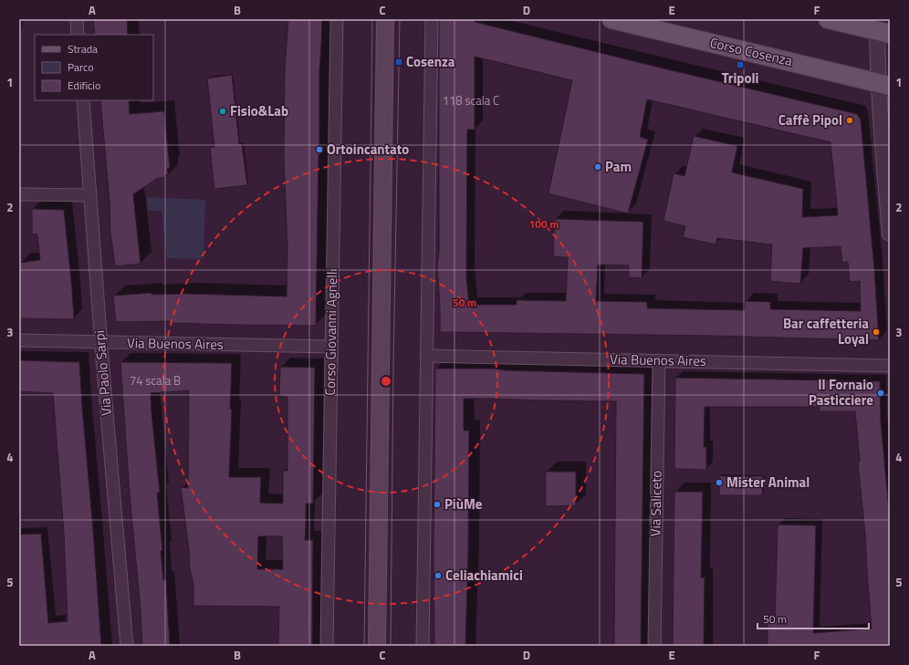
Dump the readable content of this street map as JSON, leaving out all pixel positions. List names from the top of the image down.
{
  "streets": {
    "main road": ["Corso Cosenza"],
    "street": [
      "Corso Giovanni Agnelli",
      "Via Buenos Aires",
      "Via Paolo Sarpi",
      "Via Saliceto"
    ]
  },
  "crossings": [
    ["Corso Giovanni Agnelli", "Via Buenos Aires"],
    ["Via Buenos Aires", "Via Paolo Sarpi"],
    ["Via Buenos Aires", "Via Saliceto"]
  ],
  "places": {
    "transit": ["Cosenza", "Tripoli"],
    "other": [
      "Fisio&Lab",
      "Caffè Pipol",
      "Ortoincantato",
      "Pam",
      "Bar caffetteria Loyal",
      "Il Fornaio Pasticciere",
      "Mister Animal",
      "PiùMe",
      "Celiachiamici"
    ]
  },
  "house_numbers": ["118 scala C", "74 scala B"],
  "legend": ["Strada", "Parco", "Edificio"],
  "scale_bar": "50 m",
  "grid": {
    "columns": [
      "A",
      "B",
      "C",
      "D",
      "E",
      "F"
    ],
    "rows": [
      "1",
      "2",
      "3",
      "4",
      "5"
    ]
  },
  "rings": ["100 m", "50 m"]
}
